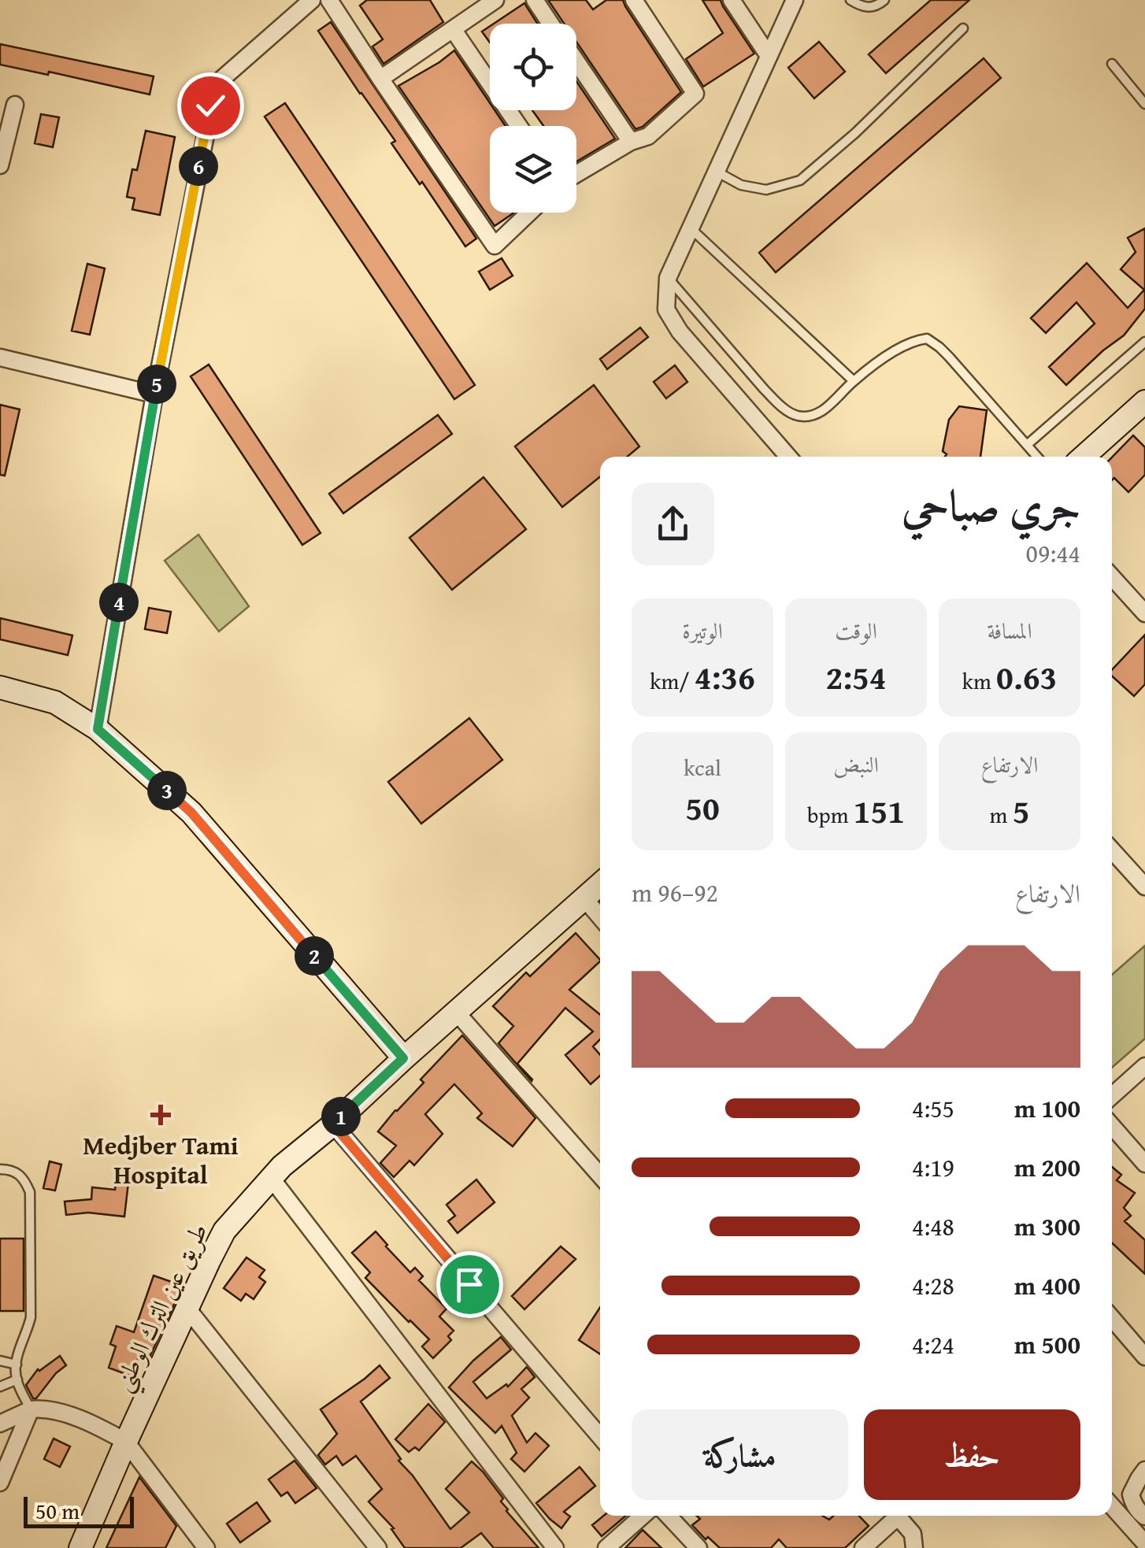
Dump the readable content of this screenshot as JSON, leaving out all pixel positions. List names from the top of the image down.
{
  "streets": {
    "main road": ["طريق عين الترك الوطني"]
  },
  "places": {
    "health": ["Medjber Tami Hospital"]
  },
  "scale_bar": "50 m",
  "page": {
    "pins": [
      "6",
      "5",
      "4",
      "3",
      "2",
      "1"
    ],
    "heading": ["جري صباحي", "09:44"],
    "stats": [
      ["المسافة", "0.63 km"],
      ["الوقت", "2:54"],
      ["الوتيرة", "4:36 /km"],
      ["الارتفاع", "5 m"],
      ["النبض", "151 bpm"],
      ["kcal", "50"]
    ],
    "chart": ["الارتفاع", "92–96 m"],
    "list": [
      {
        "name": "100 m",
        "note": "4:55"
      },
      {
        "name": "200 m",
        "note": "4:19"
      },
      {
        "name": "300 m",
        "note": "4:48"
      },
      {
        "name": "400 m",
        "note": "4:28"
      },
      {
        "name": "500 m",
        "note": "4:24"
      }
    ],
    "buttons": ["حفظ", "مشاركة"],
    "scale": "50 m"
  }
}
